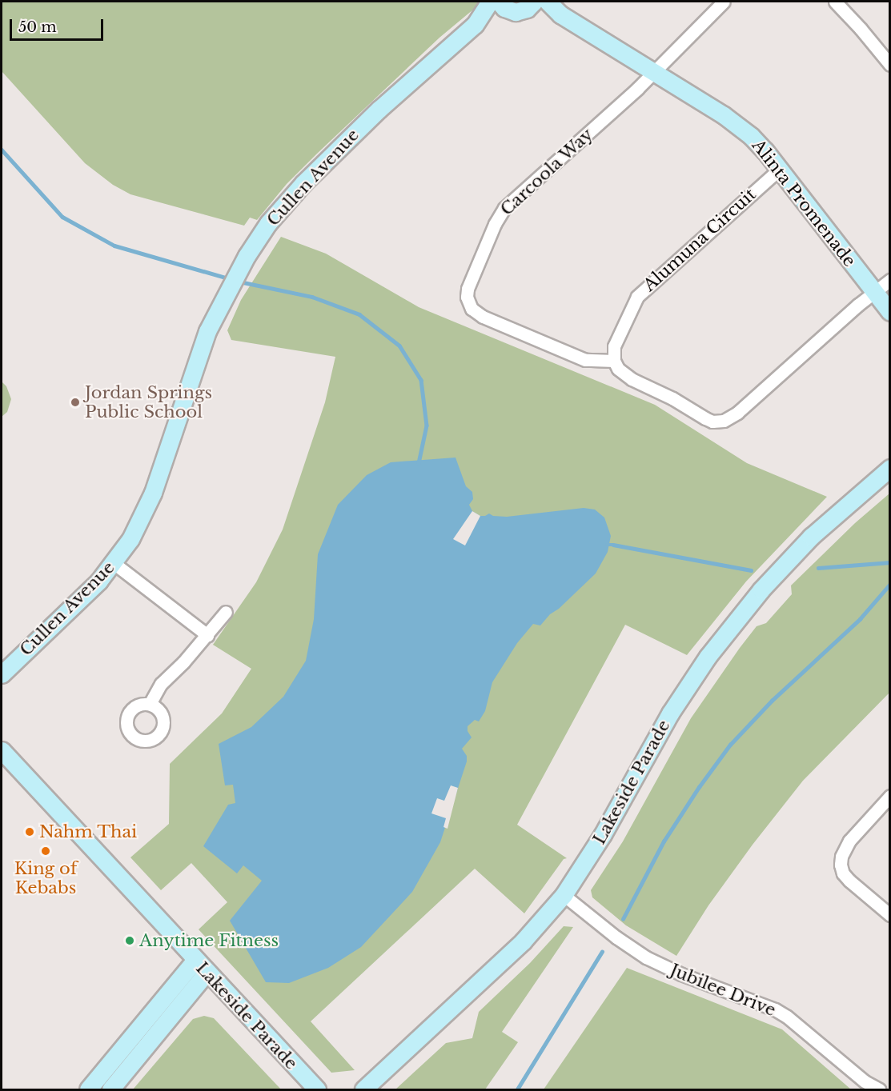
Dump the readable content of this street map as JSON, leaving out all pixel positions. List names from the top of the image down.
{
  "streets": {
    "street": [
      "Carcoola Way",
      "Cullen Avenue",
      "Alinta Promenade",
      "Alumuna Circuit",
      "Lakeside Parade",
      "Jubilee Drive"
    ]
  },
  "crossings": [
    ["Carcoola Way", "Alinta Promenade"],
    ["Carcoola Way", "Alumuna Circuit"],
    ["Cullen Avenue", "Alinta Promenade"],
    ["Alinta Promenade", "Alumuna Circuit"],
    ["Lakeside Parade", "Jubilee Drive"]
  ],
  "places": [
    "Jordan Springs Public School",
    "Nahm Thai",
    "King of Kebabs",
    "Anytime Fitness"
  ],
  "scale_bar": "50 m"
}
